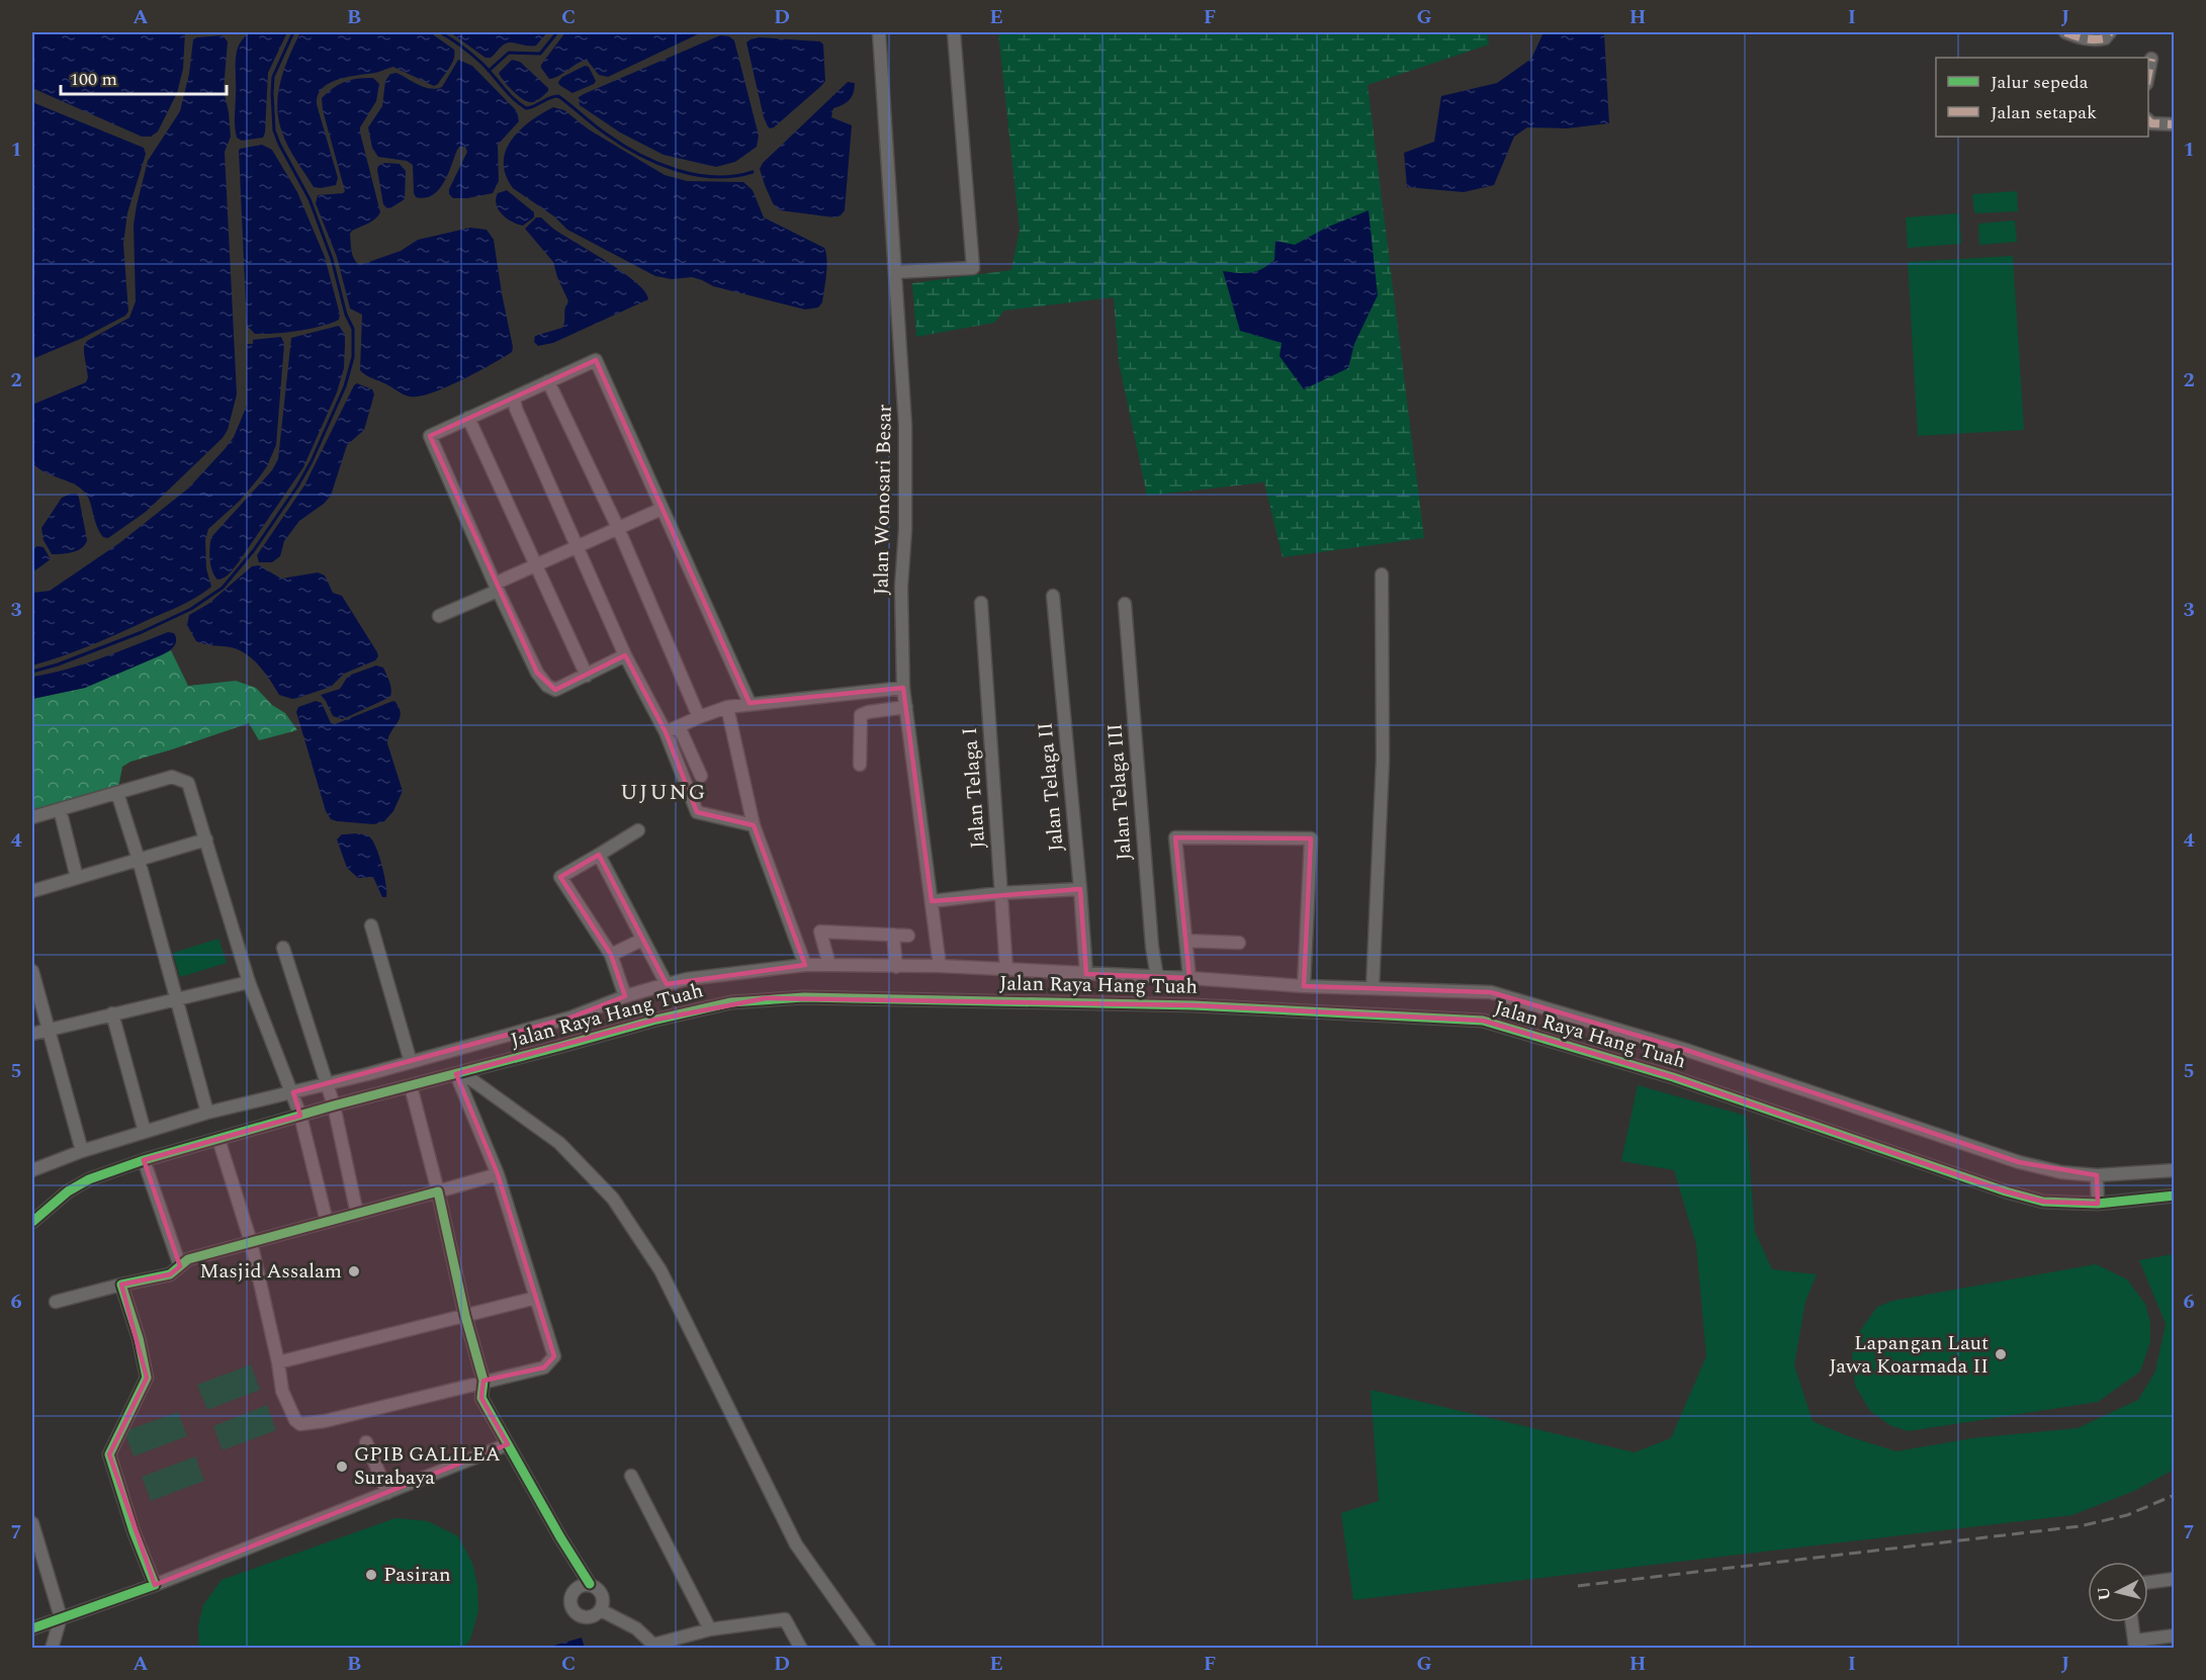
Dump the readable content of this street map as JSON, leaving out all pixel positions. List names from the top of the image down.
{
  "streets": {
    "street": [
      "Jalan Wonosari Besar",
      "Jalan Telaga II",
      "Jalan Telaga I",
      "Jalan Telaga III",
      "Jalan Raya Hang Tuah"
    ]
  },
  "crossings": [
    ["Jalan Wonosari Besar", "Jalan Raya Hang Tuah"],
    ["Jalan Telaga II", "Jalan Raya Hang Tuah"],
    ["Jalan Telaga I", "Jalan Raya Hang Tuah"],
    ["Jalan Telaga III", "Jalan Raya Hang Tuah"]
  ],
  "districts": ["UJUNG"],
  "places": [
    "Masjid Assalam",
    "Lapangan Laut Jawa Koarmada II",
    "GPIB GALILEA Surabaya",
    "Pasiran"
  ],
  "legend": ["Jalur sepeda", "Jalan setapak"],
  "scale_bar": "100 m",
  "north": "left",
  "grid": {
    "columns": [
      "A",
      "B",
      "C",
      "D",
      "E",
      "F",
      "G",
      "H",
      "I",
      "J"
    ],
    "rows": [
      "1",
      "2",
      "3",
      "4",
      "5",
      "6",
      "7"
    ]
  }
}
